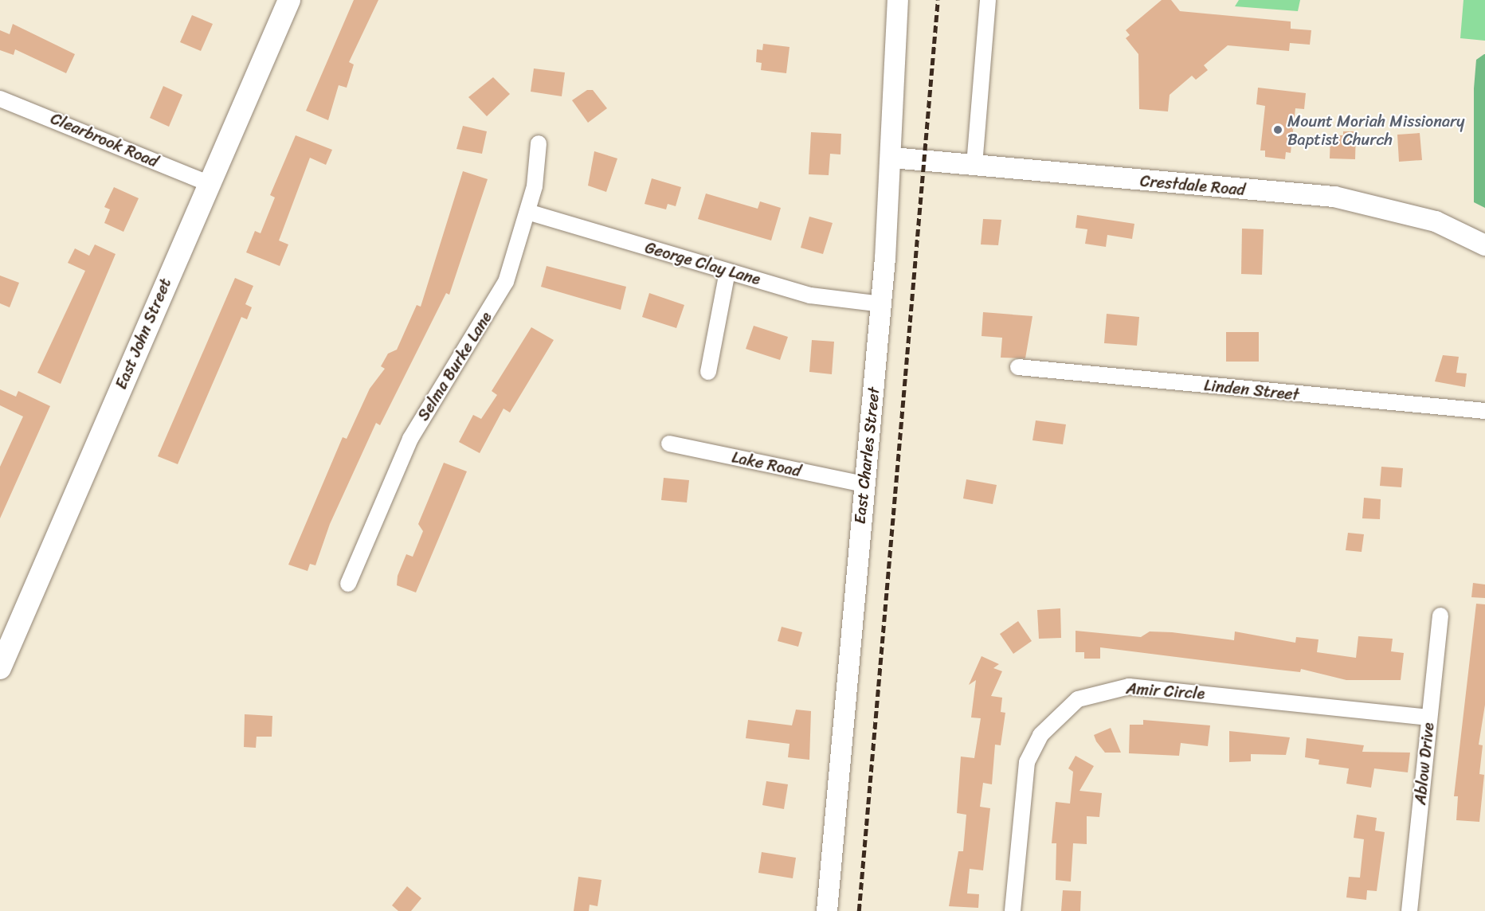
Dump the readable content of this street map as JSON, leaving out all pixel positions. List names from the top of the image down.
{
  "streets": {
    "main road": ["East John Street"],
    "street": [
      "Clearbrook Road",
      "Crestdale Road",
      "George Clay Lane",
      "Selma Burke Lane",
      "Linden Street",
      "East Charles Street",
      "Lake Road",
      "Amir Circle",
      "Ablow Drive"
    ]
  },
  "crossings": [
    ["Clearbrook Road", "East John Street"],
    ["Crestdale Road", "East Charles Street"],
    ["George Clay Lane", "Selma Burke Lane"],
    ["George Clay Lane", "East Charles Street"],
    ["East Charles Street", "Lake Road"],
    ["Amir Circle", "Ablow Drive"]
  ],
  "places": ["Mount Moriah Missionary Baptist Church"]
}
